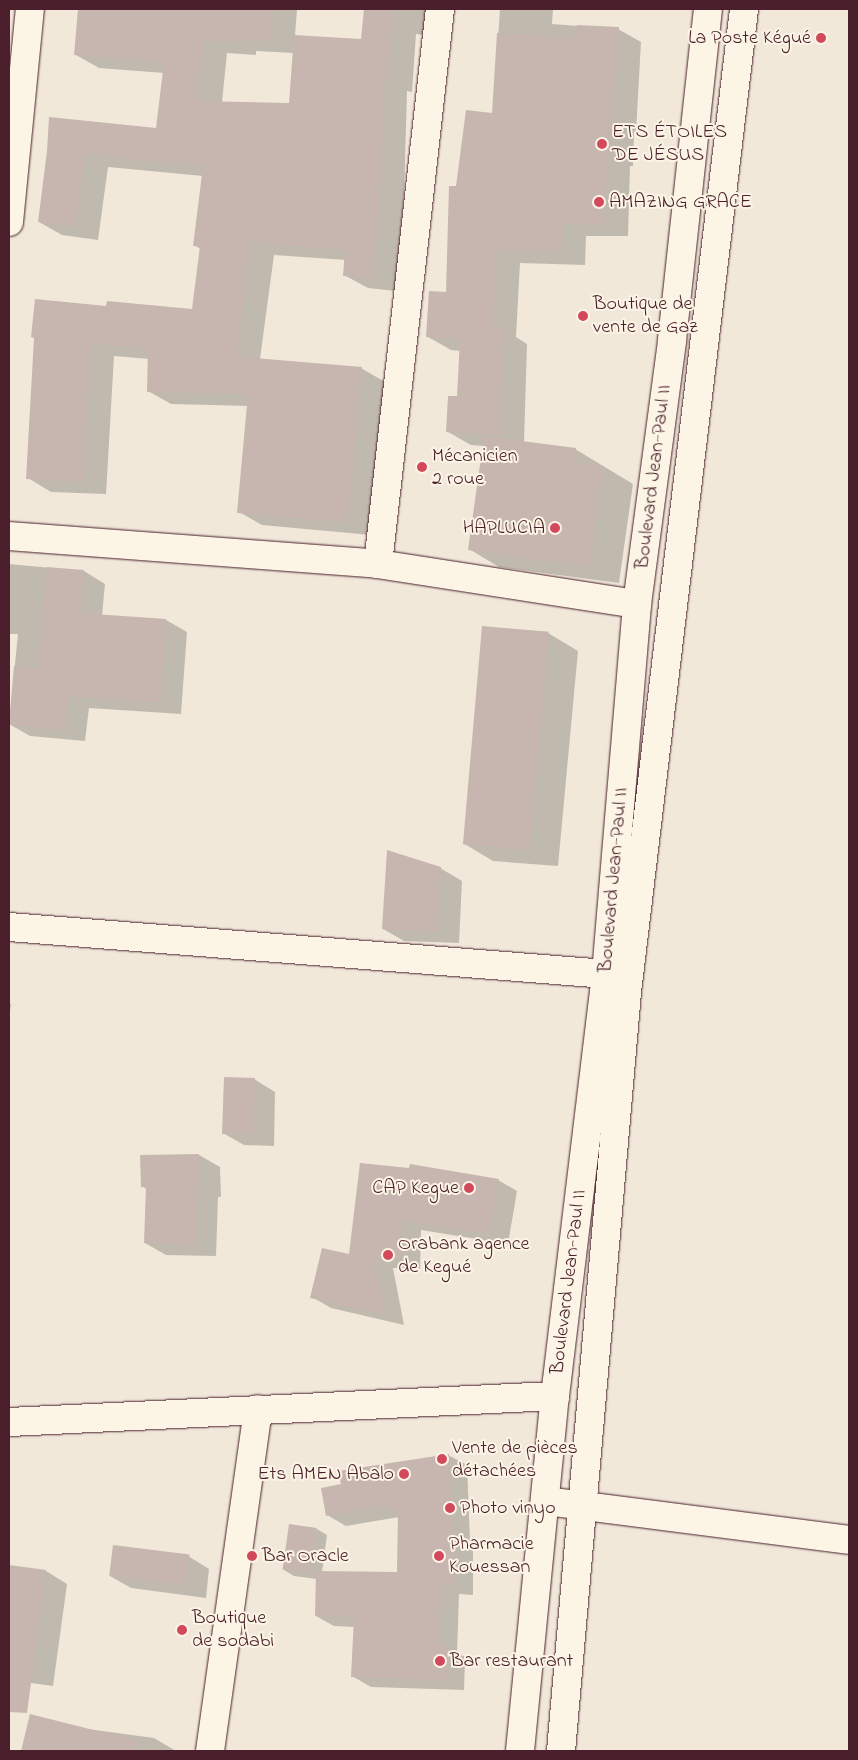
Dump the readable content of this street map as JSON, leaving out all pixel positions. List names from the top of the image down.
{
  "streets": {
    "main road": ["Boulevard Jean-Paul II"]
  },
  "places": [
    "La Poste Kégué",
    "ETS ÉTOILES DE JÉSUS",
    "AMAZING GRACE",
    "Boutique de vente de Gaz",
    "Mécanicien 2 roue",
    "HAPLUCIA",
    "CAP Kegue",
    "Orabank agence de Kegué",
    "Vente de pièces détachées",
    "Ets AMEN Abalo",
    "Photo vinyo",
    "Bar Oracle",
    "Pharmacie Kouessan",
    "Boutique de sodabi",
    "Bar restaurant"
  ]
}
